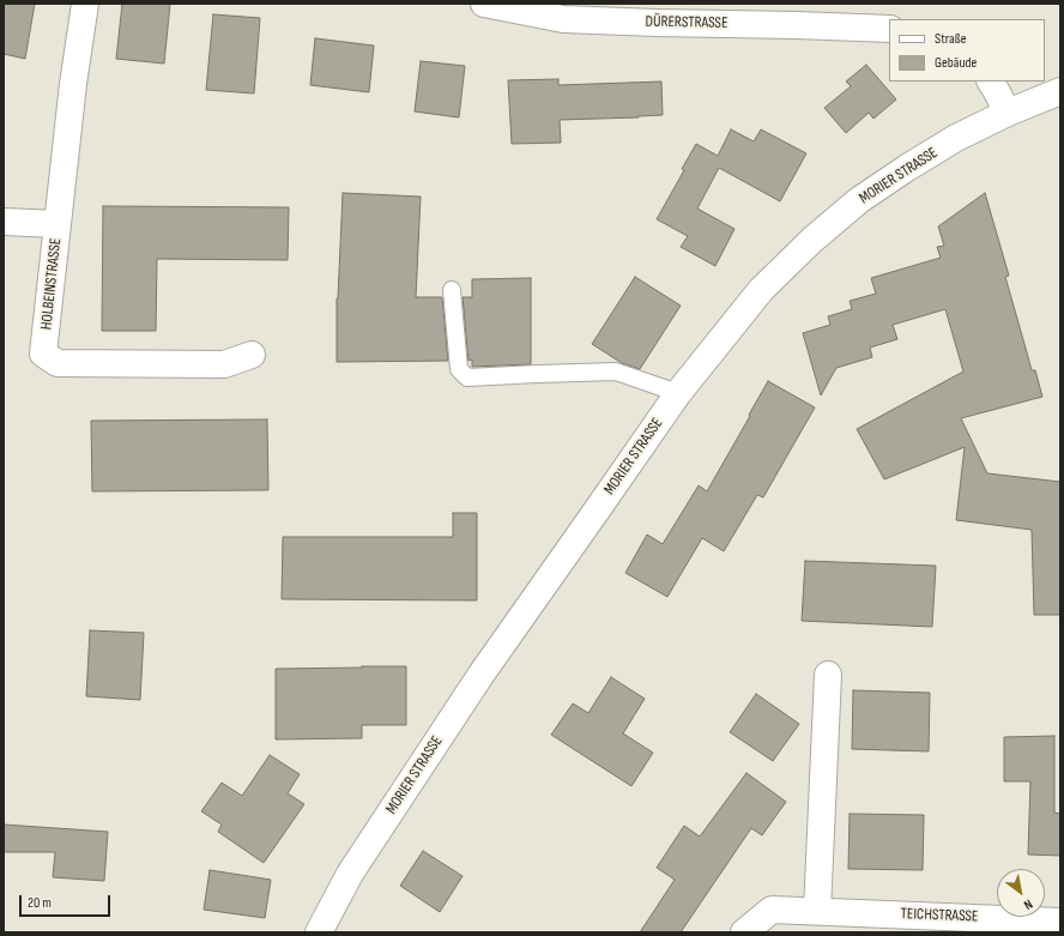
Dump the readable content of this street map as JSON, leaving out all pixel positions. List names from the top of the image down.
{
  "streets": {
    "street": [
      "DÜRERSTRASSE",
      "MORIER STRASSE",
      "HOLBEINSTRASSE",
      "TEICHSTRASSE"
    ]
  },
  "legend": ["Straße", "Gebäude"],
  "scale_bar": "20 m",
  "north": "bottom right"
}
